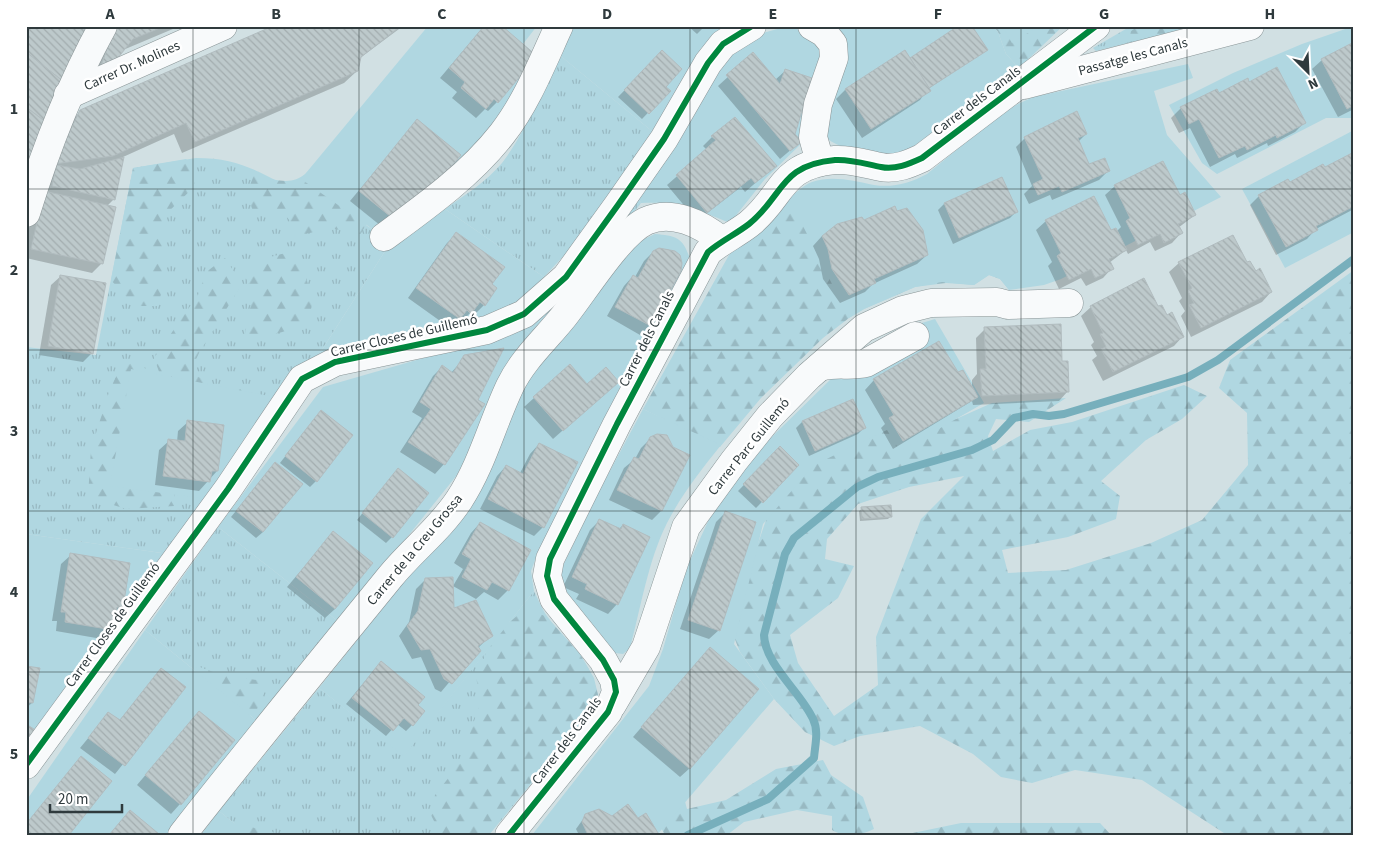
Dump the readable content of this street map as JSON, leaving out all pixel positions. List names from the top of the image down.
{
  "streets": {
    "street": [
      "Passatge les Canals",
      "Carrer Dr. Molines",
      "Carrer dels Canals",
      "Carrer Closes de Guillemó",
      "Carrer Parc Guillemó",
      "Carrer de la Creu Grossa"
    ]
  },
  "crossings": [
    ["Passatge les Canals", "Carrer dels Canals"],
    ["Carrer dels Canals", "Carrer Parc Guillemó"],
    ["Carrer dels Canals", "Carrer de la Creu Grossa"]
  ],
  "scale_bar": "20 m",
  "north": "bottom right",
  "grid": {
    "columns": [
      "A",
      "B",
      "C",
      "D",
      "E",
      "F",
      "G",
      "H"
    ],
    "rows": [
      "1",
      "2",
      "3",
      "4",
      "5"
    ]
  }
}
